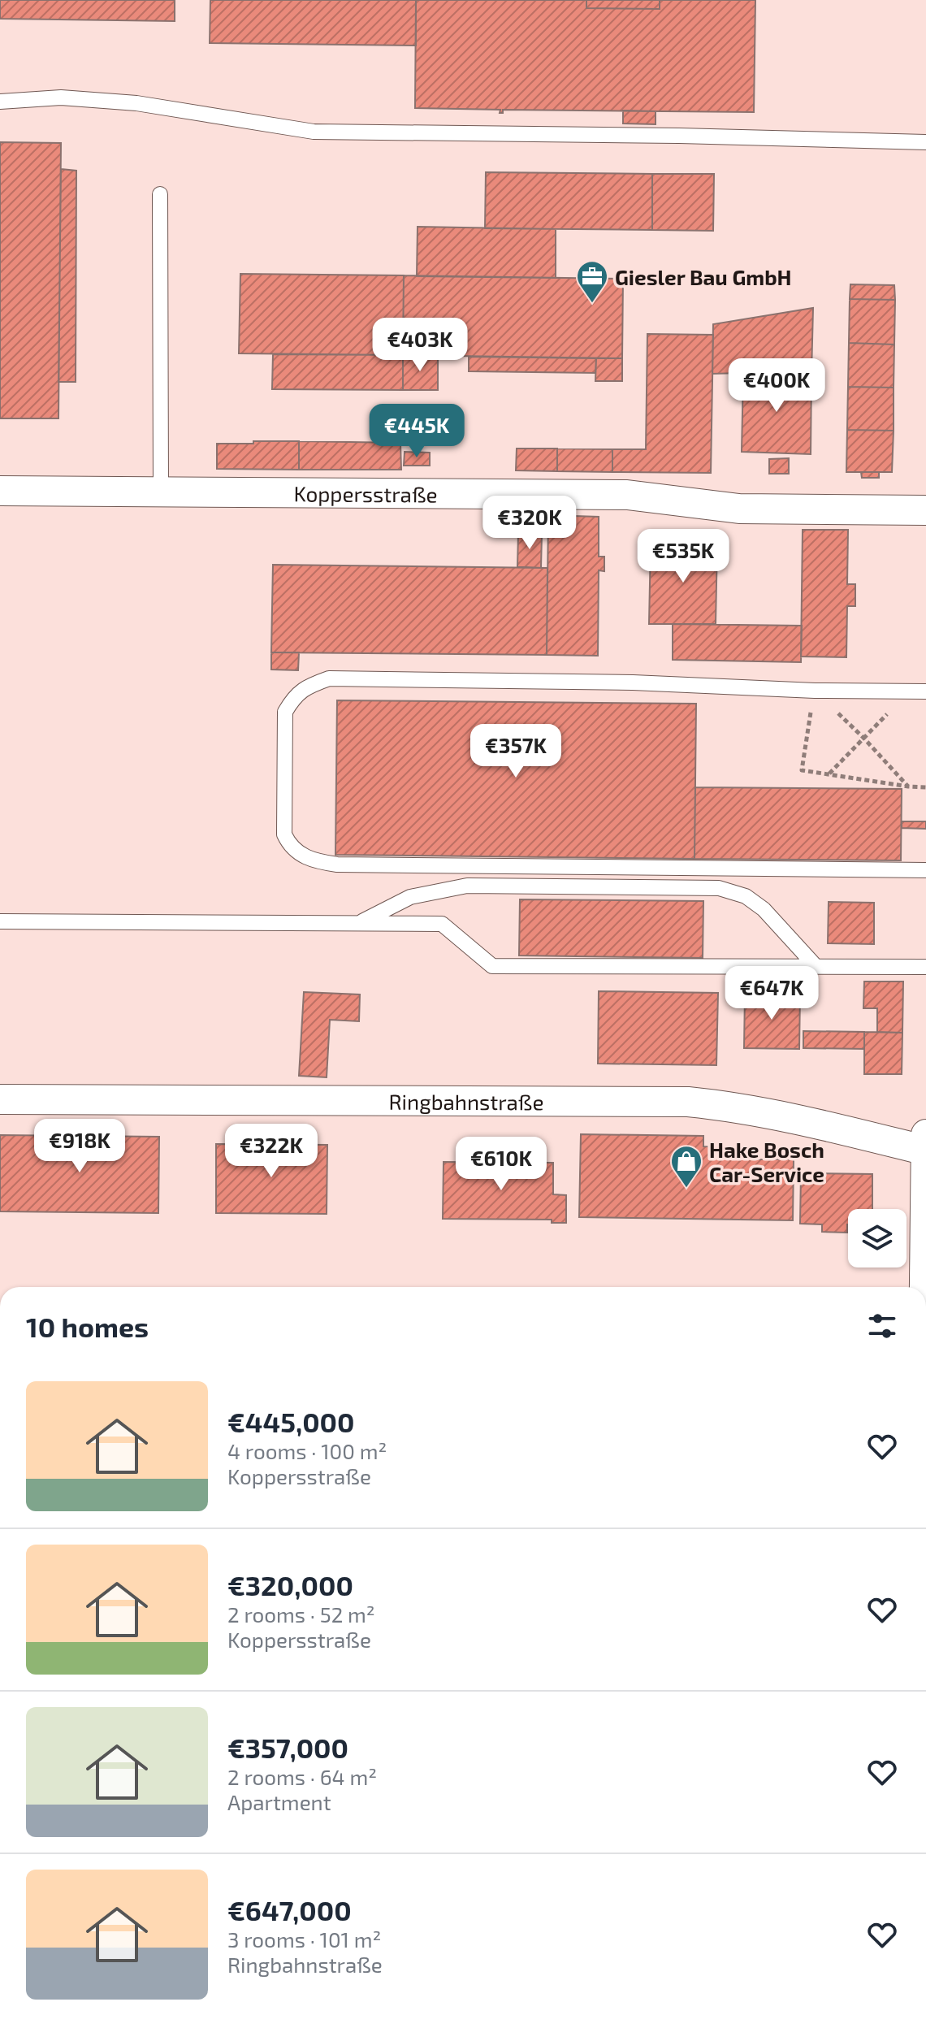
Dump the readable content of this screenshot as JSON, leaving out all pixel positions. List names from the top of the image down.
{
  "streets": {
    "street": ["Koppersstraße", "Ringbahnstraße"]
  },
  "places": {
    "office": ["Giesler Bau GmbH"],
    "shop": ["Hake Bosch Car-Service"]
  },
  "page": {
    "price": [
      "€403K",
      "€400K",
      "€445K",
      "€320K",
      "€535K",
      "€357K",
      "€647K",
      "€918K",
      "€322K",
      "€610K"
    ],
    "heading": "10 homes",
    "list": [
      {
        "name": "€445,000",
        "note": "4 rooms · 100 m² · Koppersstraße"
      },
      {
        "name": "€320,000",
        "note": "2 rooms · 52 m² · Koppersstraße"
      },
      {
        "name": "€357,000",
        "note": "2 rooms · 64 m² · Apartment"
      },
      {
        "name": "€647,000",
        "note": "3 rooms · 101 m² · Ringbahnstraße"
      }
    ]
  }
}
